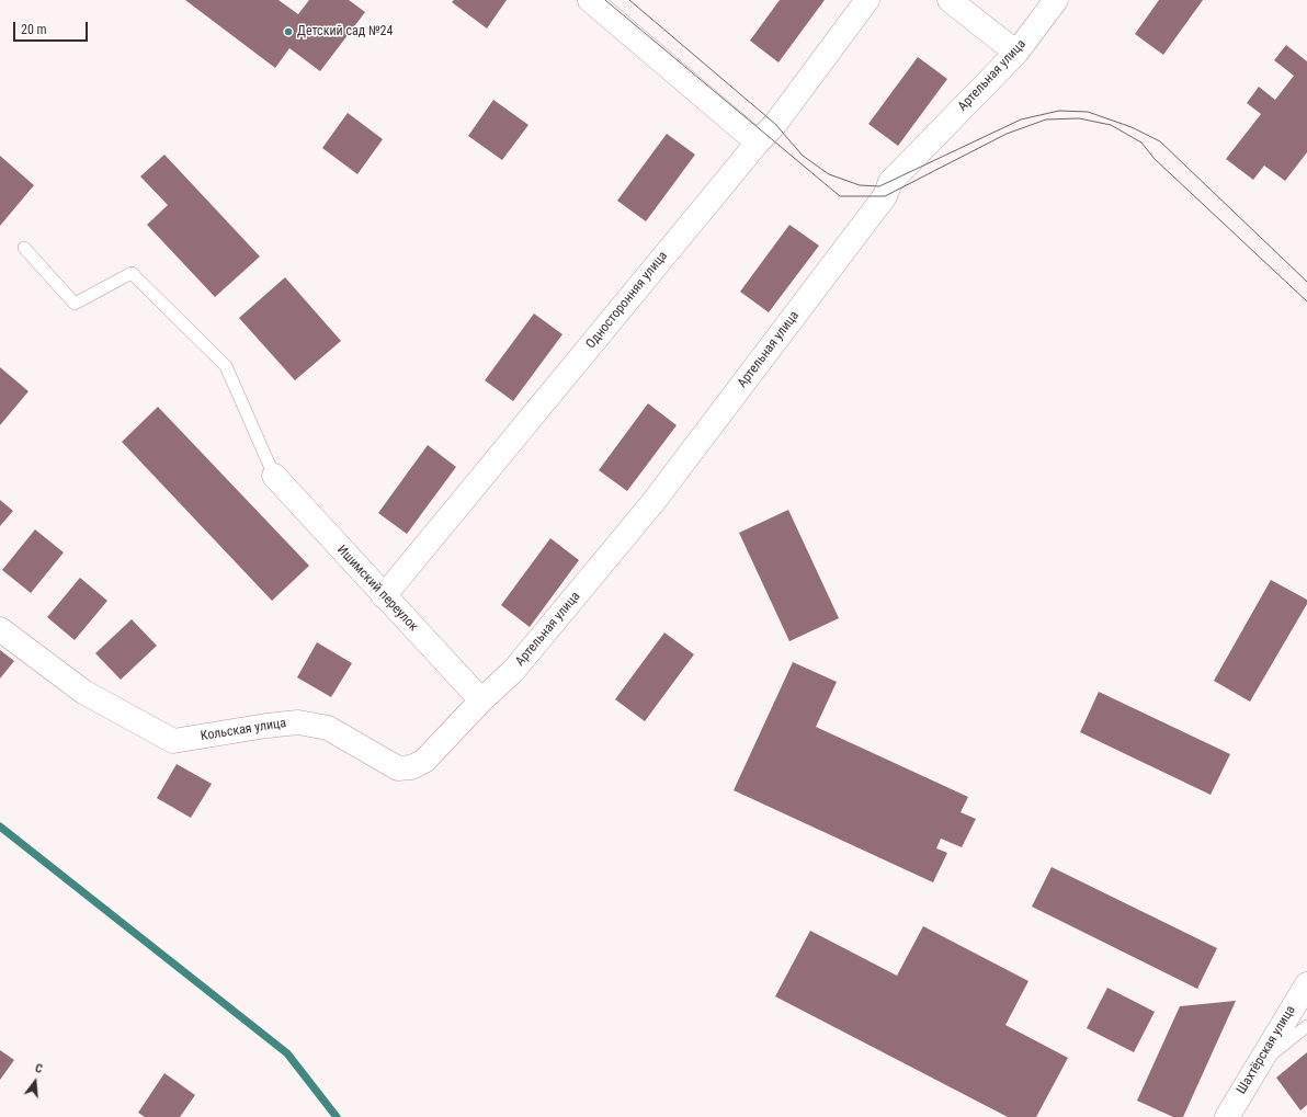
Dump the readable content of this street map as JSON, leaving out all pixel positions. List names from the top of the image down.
{
  "streets": {
    "street": [
      "Артельная улица",
      "Односторонняя улица",
      "Ишимский переулок",
      "Кольская улица",
      "Шахтёрская улица"
    ]
  },
  "crossings": [
    ["Артельная улица", "Ишимский переулок"],
    ["Артельная улица", "Кольская улица"],
    ["Односторонняя улица", "Ишимский переулок"],
    ["Ишимский переулок", "Кольская улица"]
  ],
  "places": ["Детский сад №24"],
  "scale_bar": "20 m",
  "north": "top"
}
